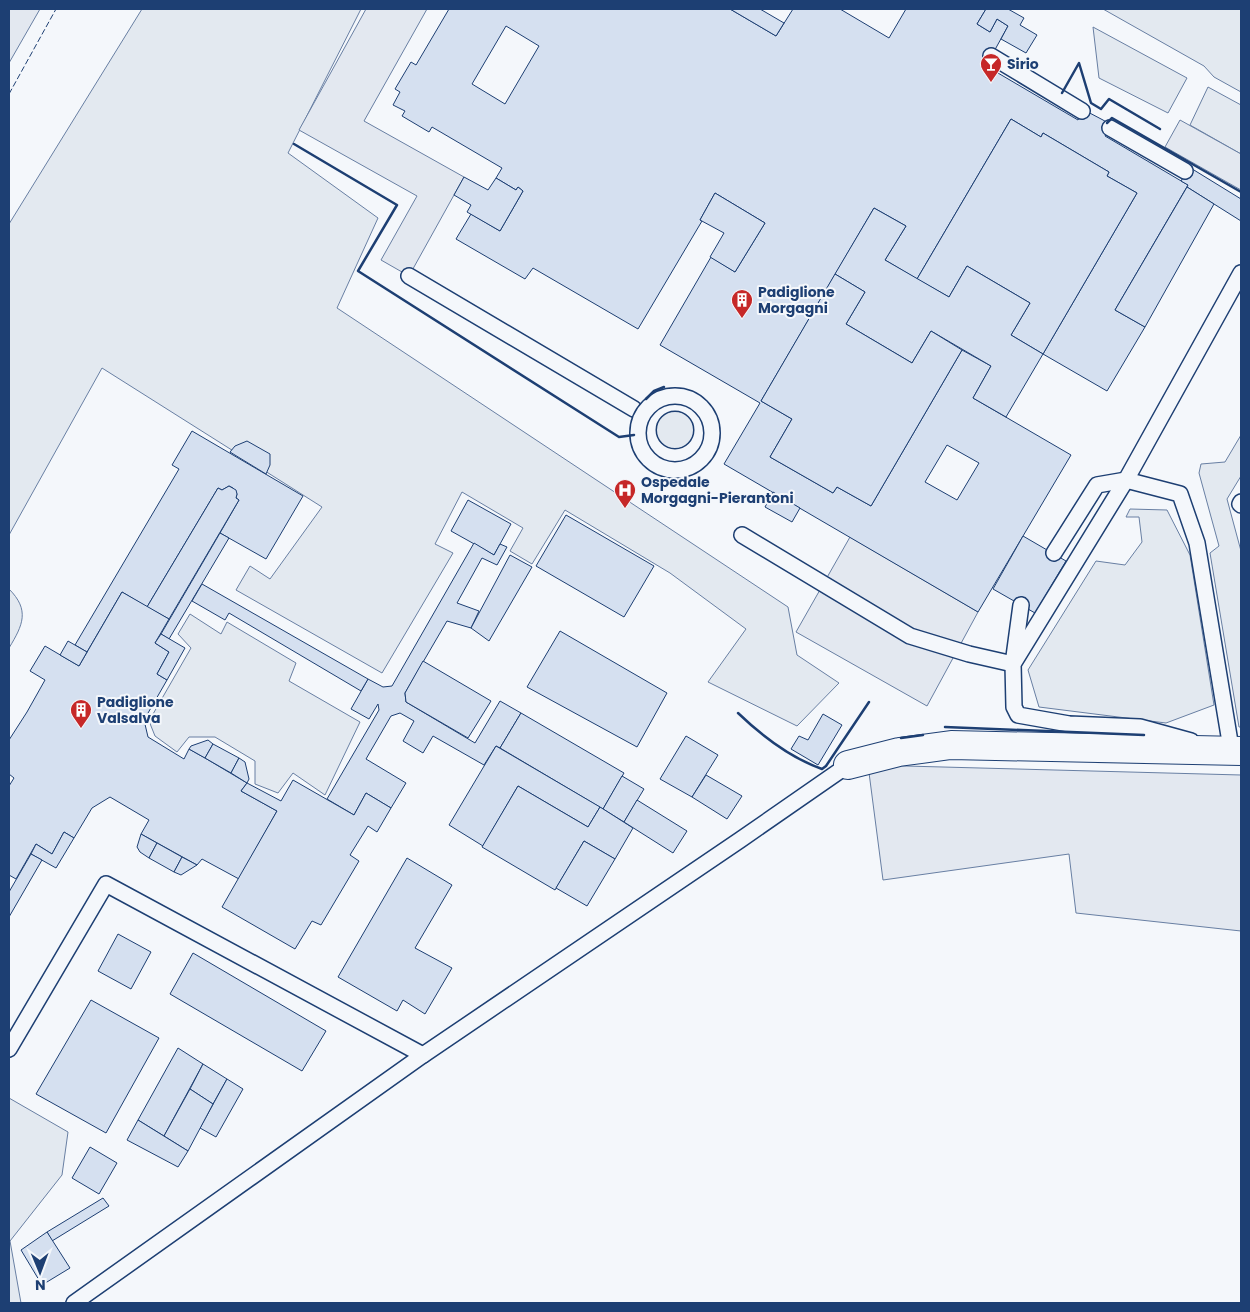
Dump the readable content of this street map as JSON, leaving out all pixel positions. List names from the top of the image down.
{
  "places": {
    "bar": ["Sirio"],
    "building": ["Padiglione Morgagni", "Padiglione Valsalva"],
    "hospital": ["Ospedale Morgagni-Pierantoni"]
  },
  "north": "bottom"
}
